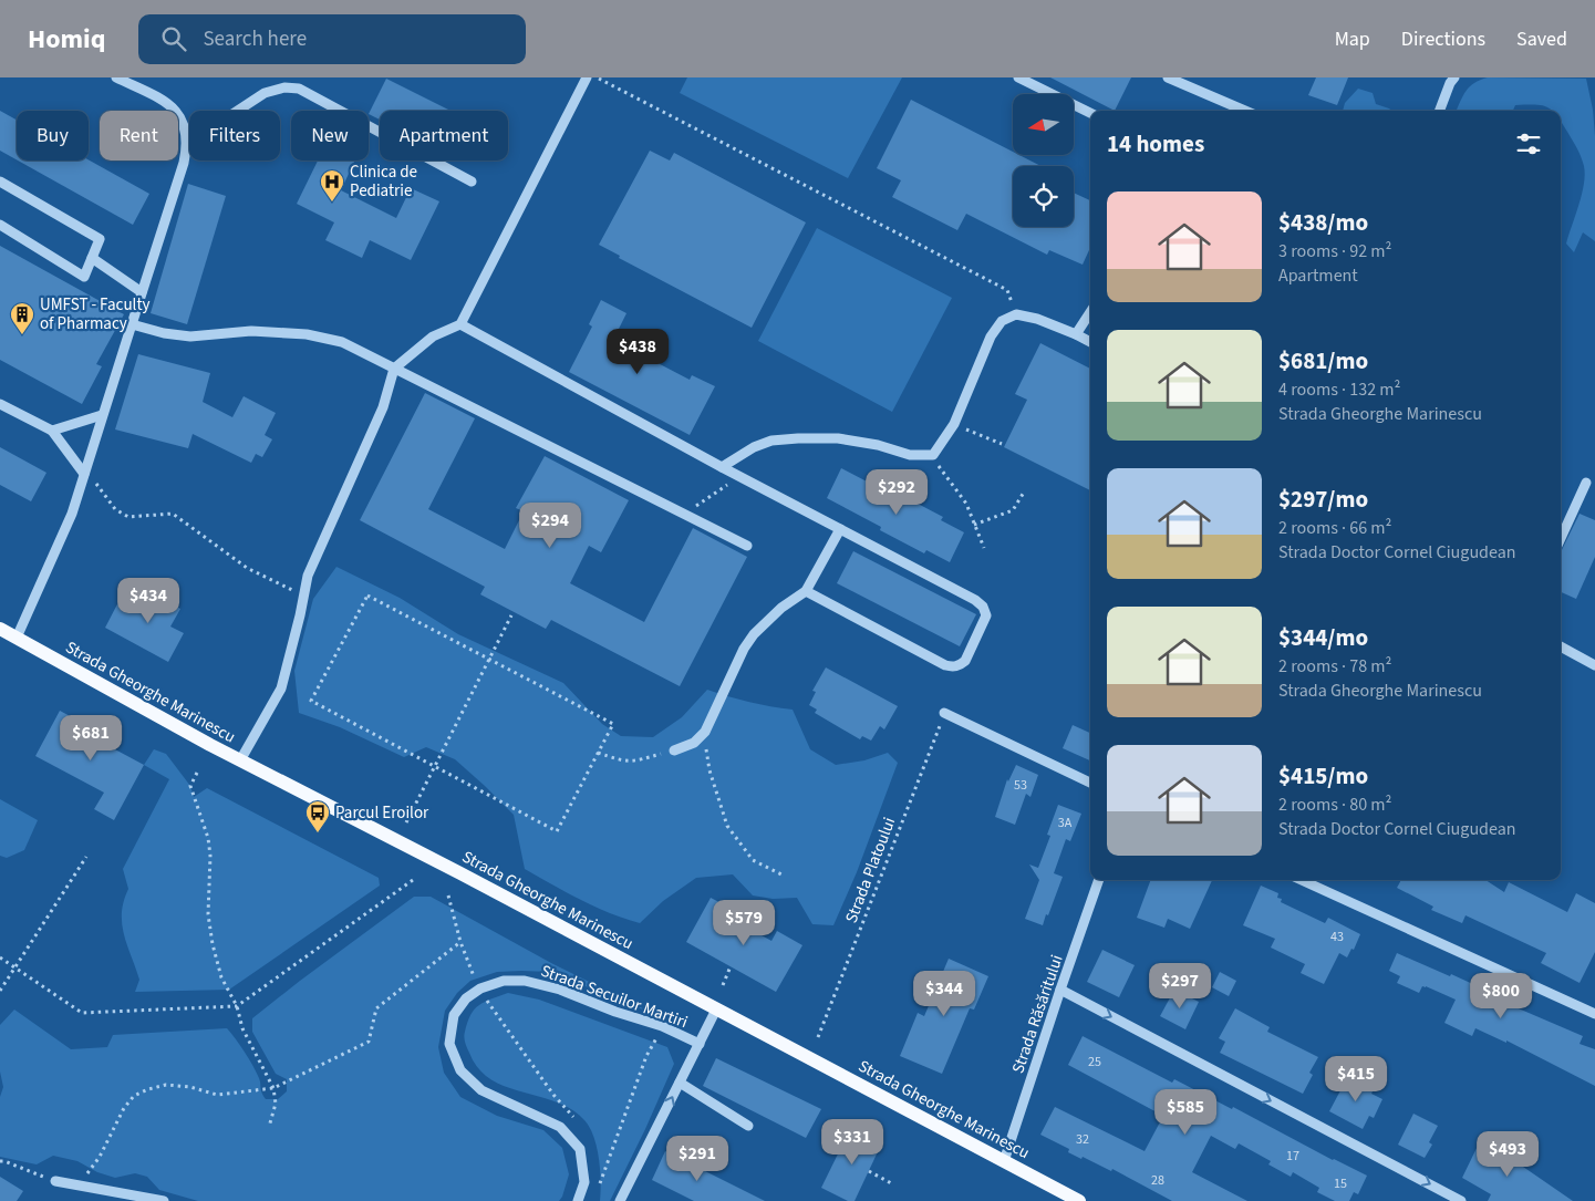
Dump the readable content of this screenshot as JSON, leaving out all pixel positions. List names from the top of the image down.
{
  "streets": {
    "main road": ["Strada Gheorghe Marinescu"],
    "street": ["Strada Secuilor Martiri", "Strada Răsăritului"],
    "path": ["Strada Platoului"]
  },
  "crossings": [
    ["Strada Gheorghe Marinescu", "Strada Răsăritului"]
  ],
  "places": {
    "hospital": ["Clinica de Pediatrie"],
    "building": ["UMFST - Faculty of Pharmacy"],
    "bus stop": ["Parcul Eroilor"]
  },
  "house_numbers": [
    "53",
    "3A",
    "43",
    "25",
    "32",
    "17",
    "28",
    "15"
  ],
  "north": "left",
  "page": {
    "header": "Homiq",
    "search": "Search here",
    "nav": ["Map", "Directions", "Saved"],
    "chip": [
      "Buy",
      "Rent",
      "Filters",
      "New",
      "Apartment"
    ],
    "heading": "14 homes",
    "list": [
      {
        "name": "$438/mo",
        "note": "3 rooms · 92 m² · Apartment"
      },
      {
        "name": "$681/mo",
        "note": "4 rooms · 132 m² · Strada Gheorghe Marinescu"
      },
      {
        "name": "$297/mo",
        "note": "2 rooms · 66 m² · Strada Doctor Cornel Ciugudean"
      },
      {
        "name": "$344/mo",
        "note": "2 rooms · 78 m² · Strada Gheorghe Marinescu"
      },
      {
        "name": "$415/mo",
        "note": "2 rooms · 80 m² · Strada Doctor Cornel Ciugudean"
      }
    ],
    "price": [
      "$438",
      "$292",
      "$294",
      "$434",
      "$681",
      "$579",
      "$297",
      "$344",
      "$800",
      "$415",
      "$585",
      "$331",
      "$493",
      "$291"
    ]
  }
}
